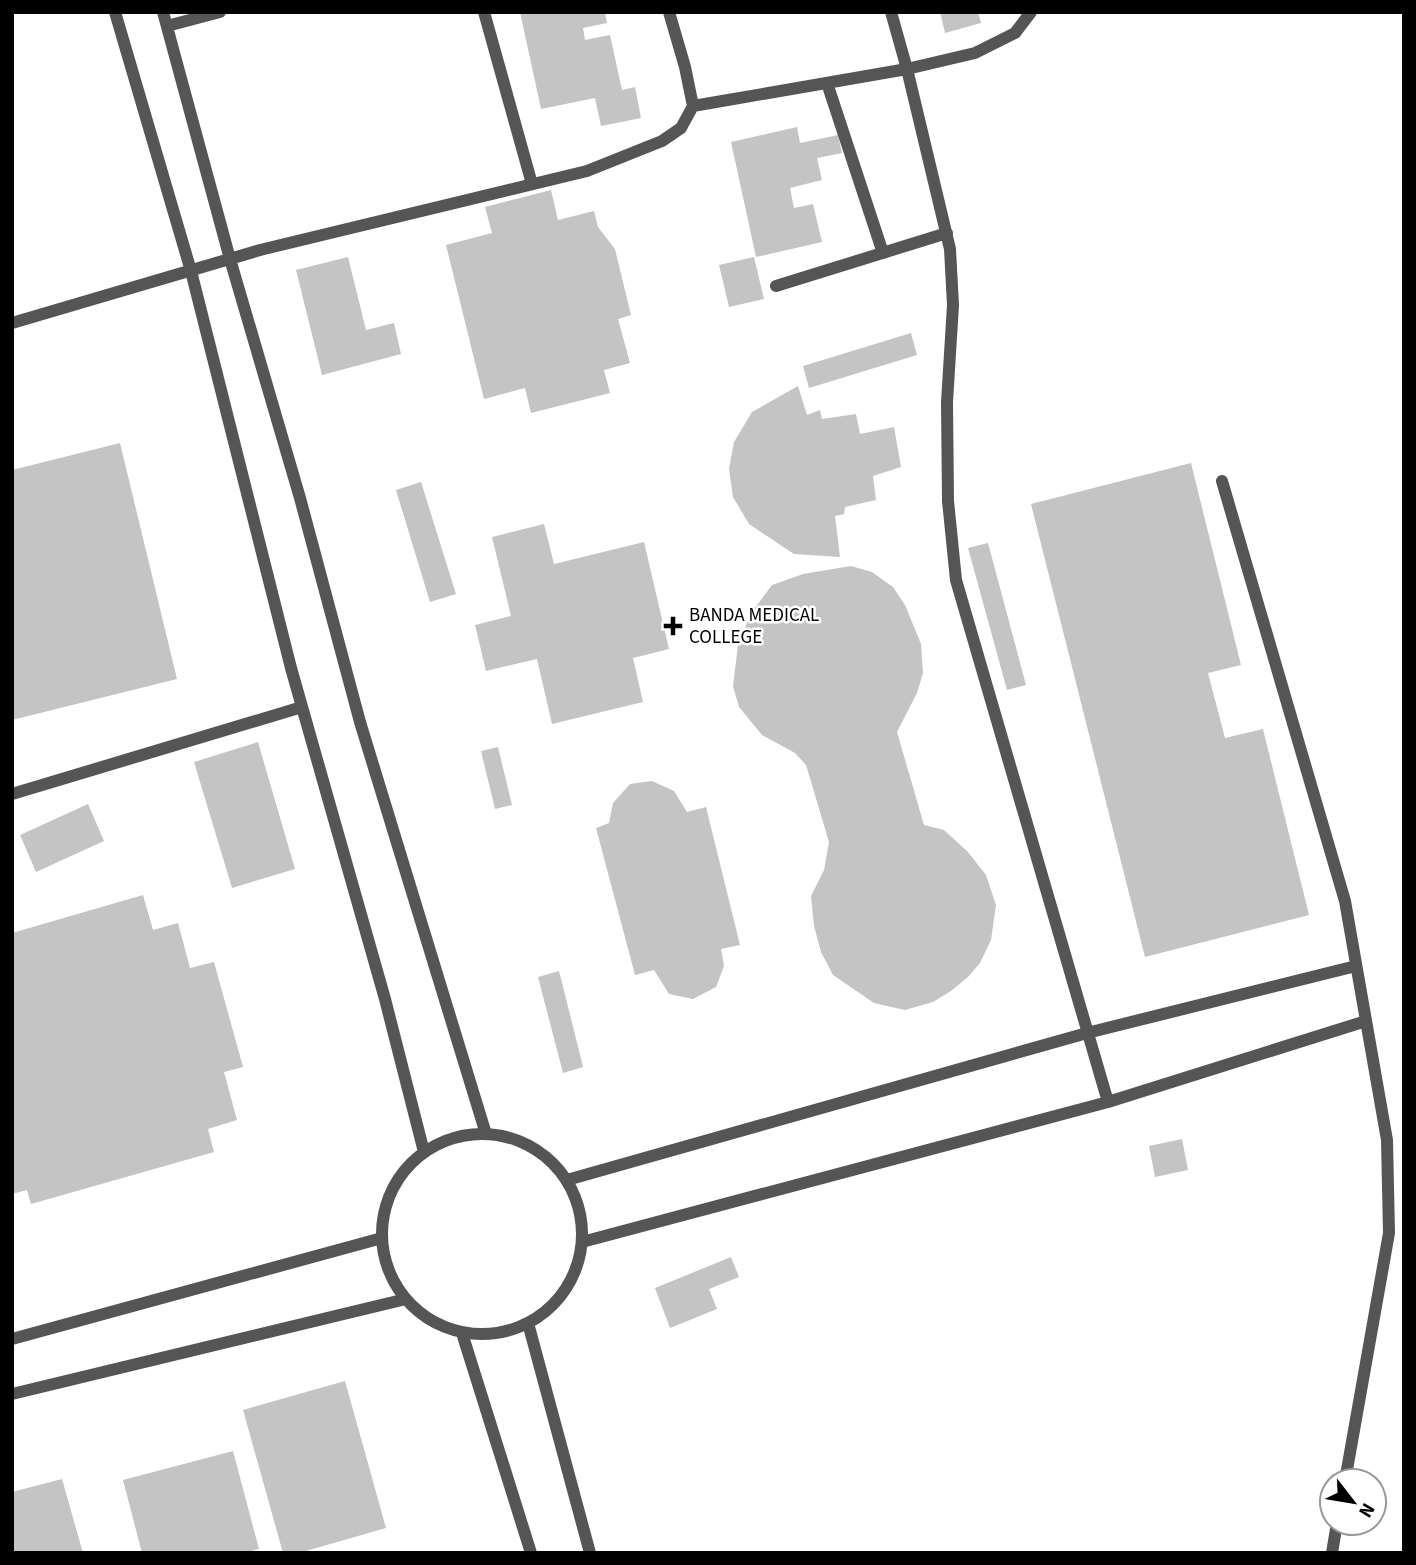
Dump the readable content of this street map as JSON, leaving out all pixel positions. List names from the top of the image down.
{
  "places": {
    "health": ["BANDA MEDICAL COLLEGE"]
  },
  "north": "bottom right"
}
